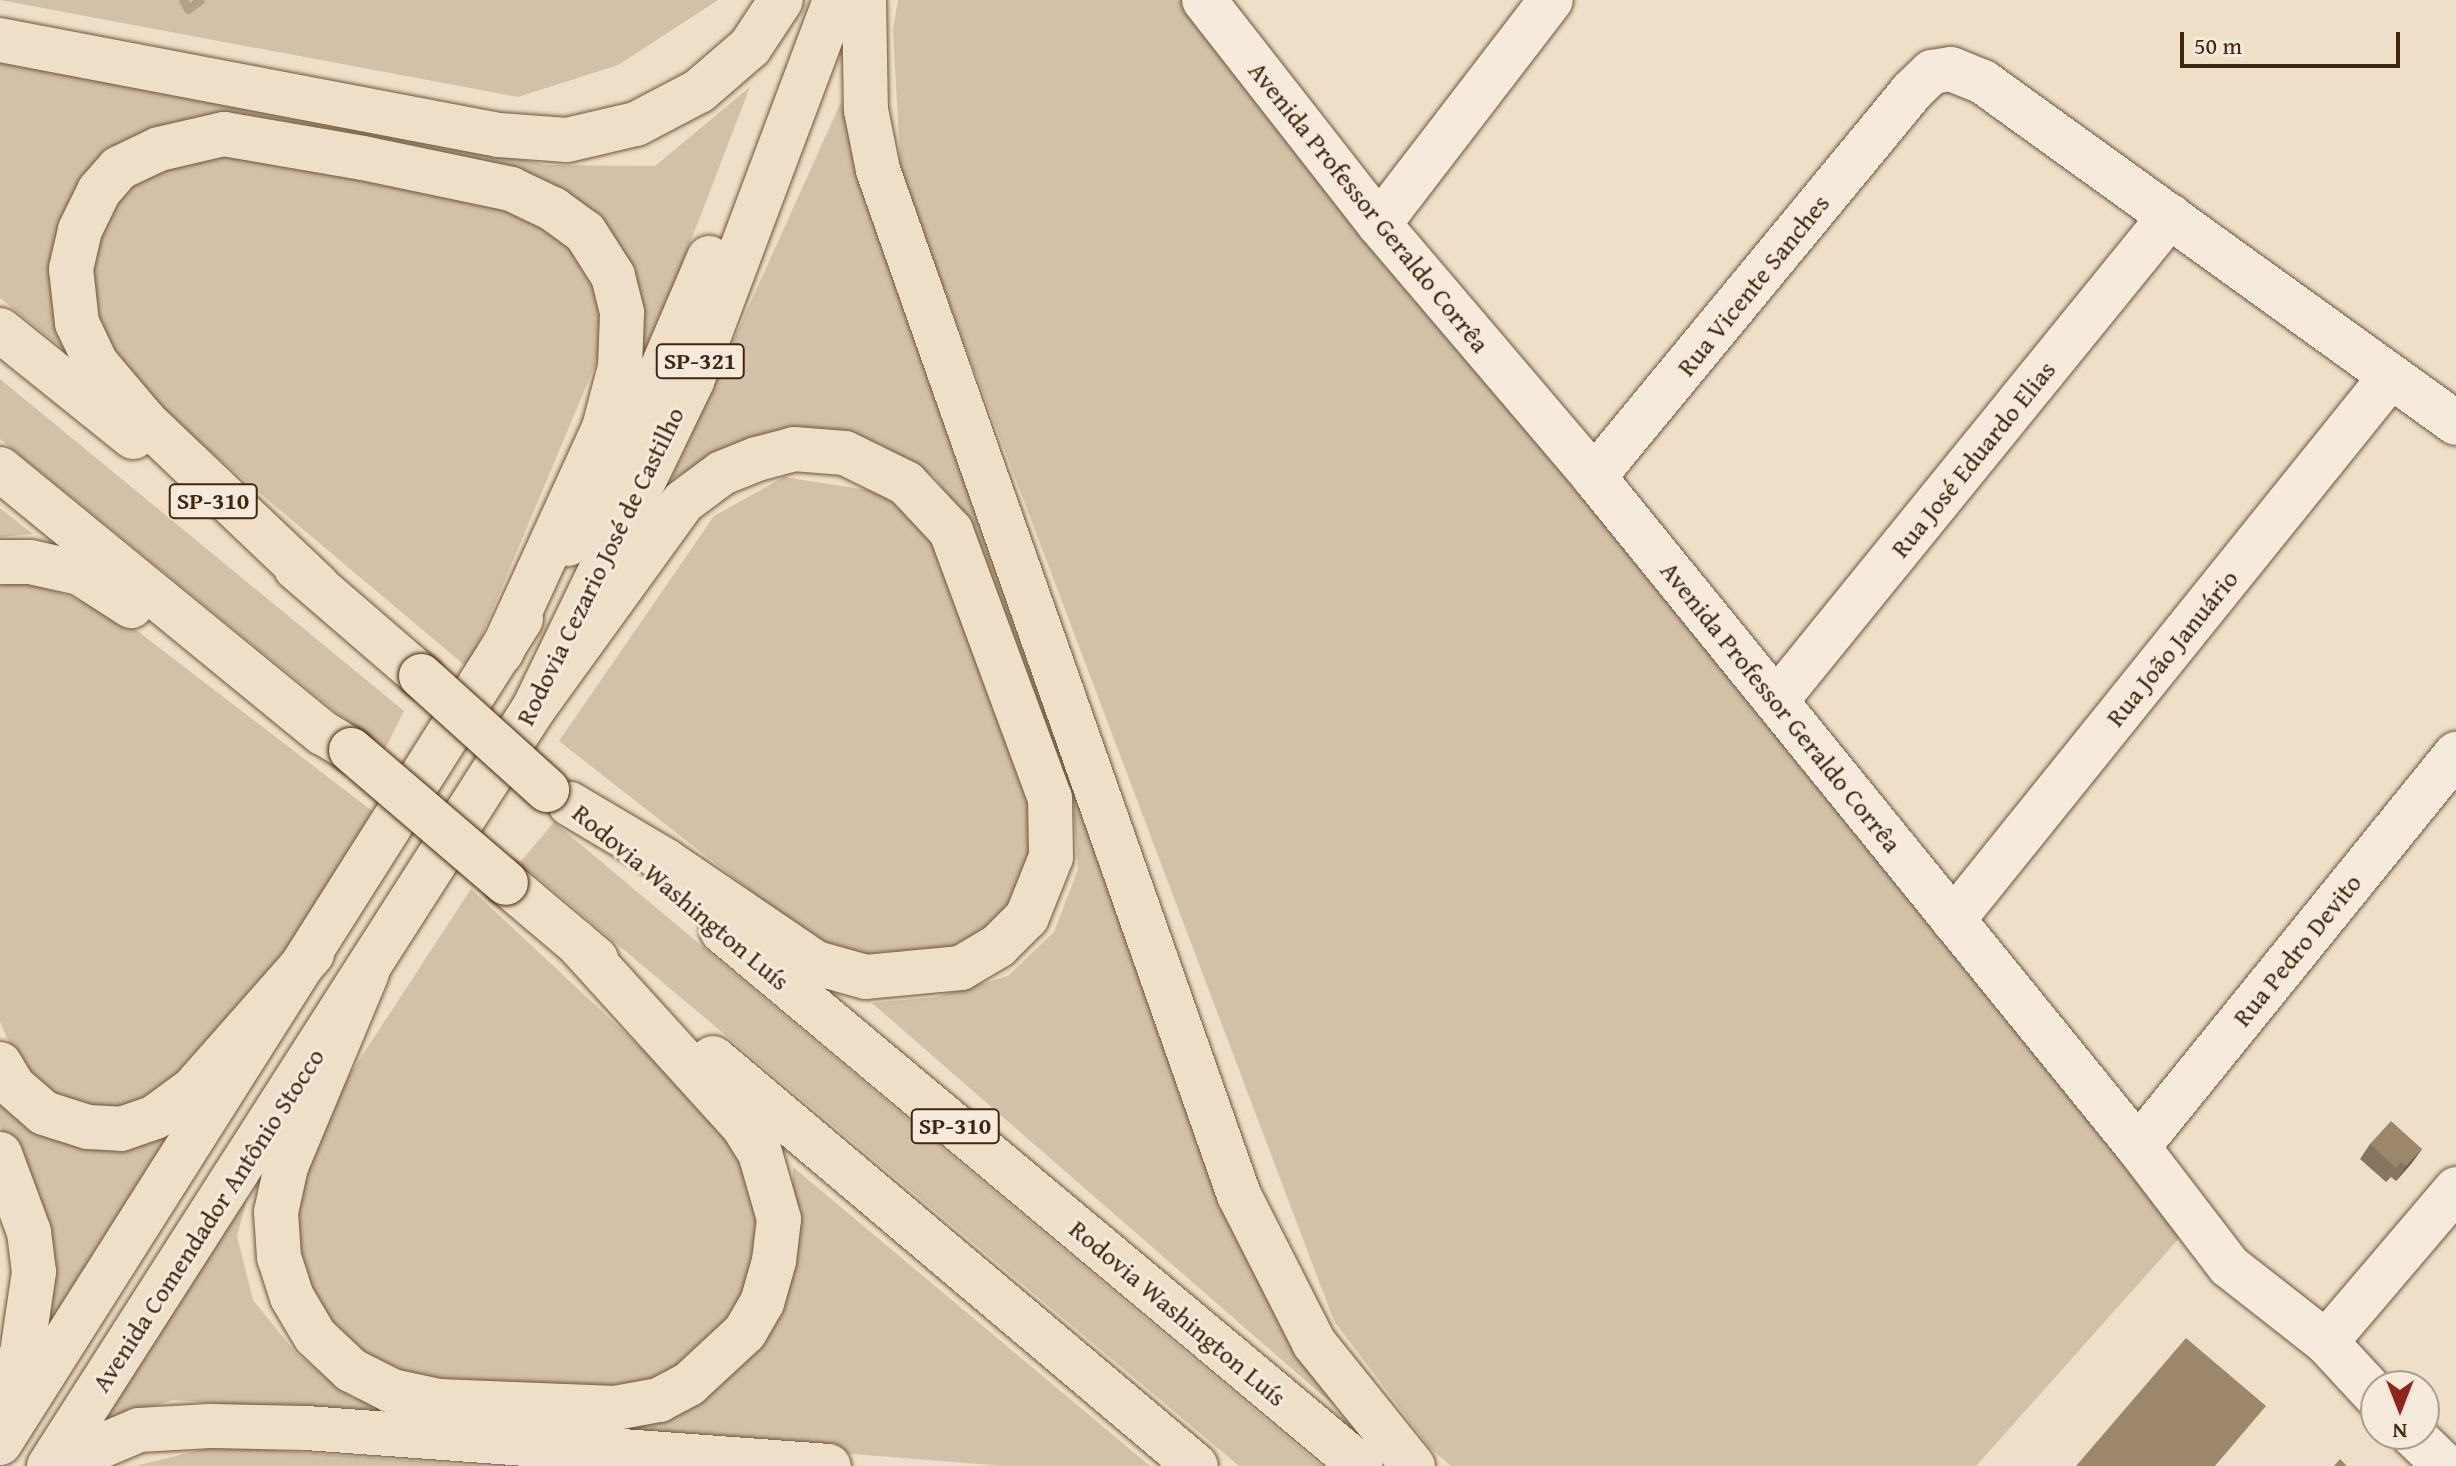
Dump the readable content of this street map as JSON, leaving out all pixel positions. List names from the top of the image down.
{
  "streets": {
    "main road": [
      "SP-321",
      "SP-310",
      "Rodovia Cezario José de Castilho",
      "Rodovia Washington Luís",
      "Avenida Comendador Antônio Stocco"
    ],
    "street": [
      "Avenida Professor Geraldo Corrêa",
      "Rua Vicente Sanches",
      "Rua José Eduardo Elias",
      "Rua João Januário",
      "Rua Pedro Devito"
    ]
  },
  "crossings": [
    ["Avenida Professor Geraldo Corrêa", "Rua Vicente Sanches"],
    ["Avenida Professor Geraldo Corrêa", "Rua José Eduardo Elias"],
    ["Avenida Professor Geraldo Corrêa", "Rua João Januário"],
    ["Avenida Professor Geraldo Corrêa", "Rua Pedro Devito"],
    ["Rua Vicente Sanches", "Rua José Eduardo Elias"],
    ["Rua Vicente Sanches", "Rua João Januário"],
    ["Rodovia Cezario José de Castilho", "Avenida Comendador Antônio Stocco"]
  ],
  "scale_bar": "50 m",
  "north": "bottom"
}
